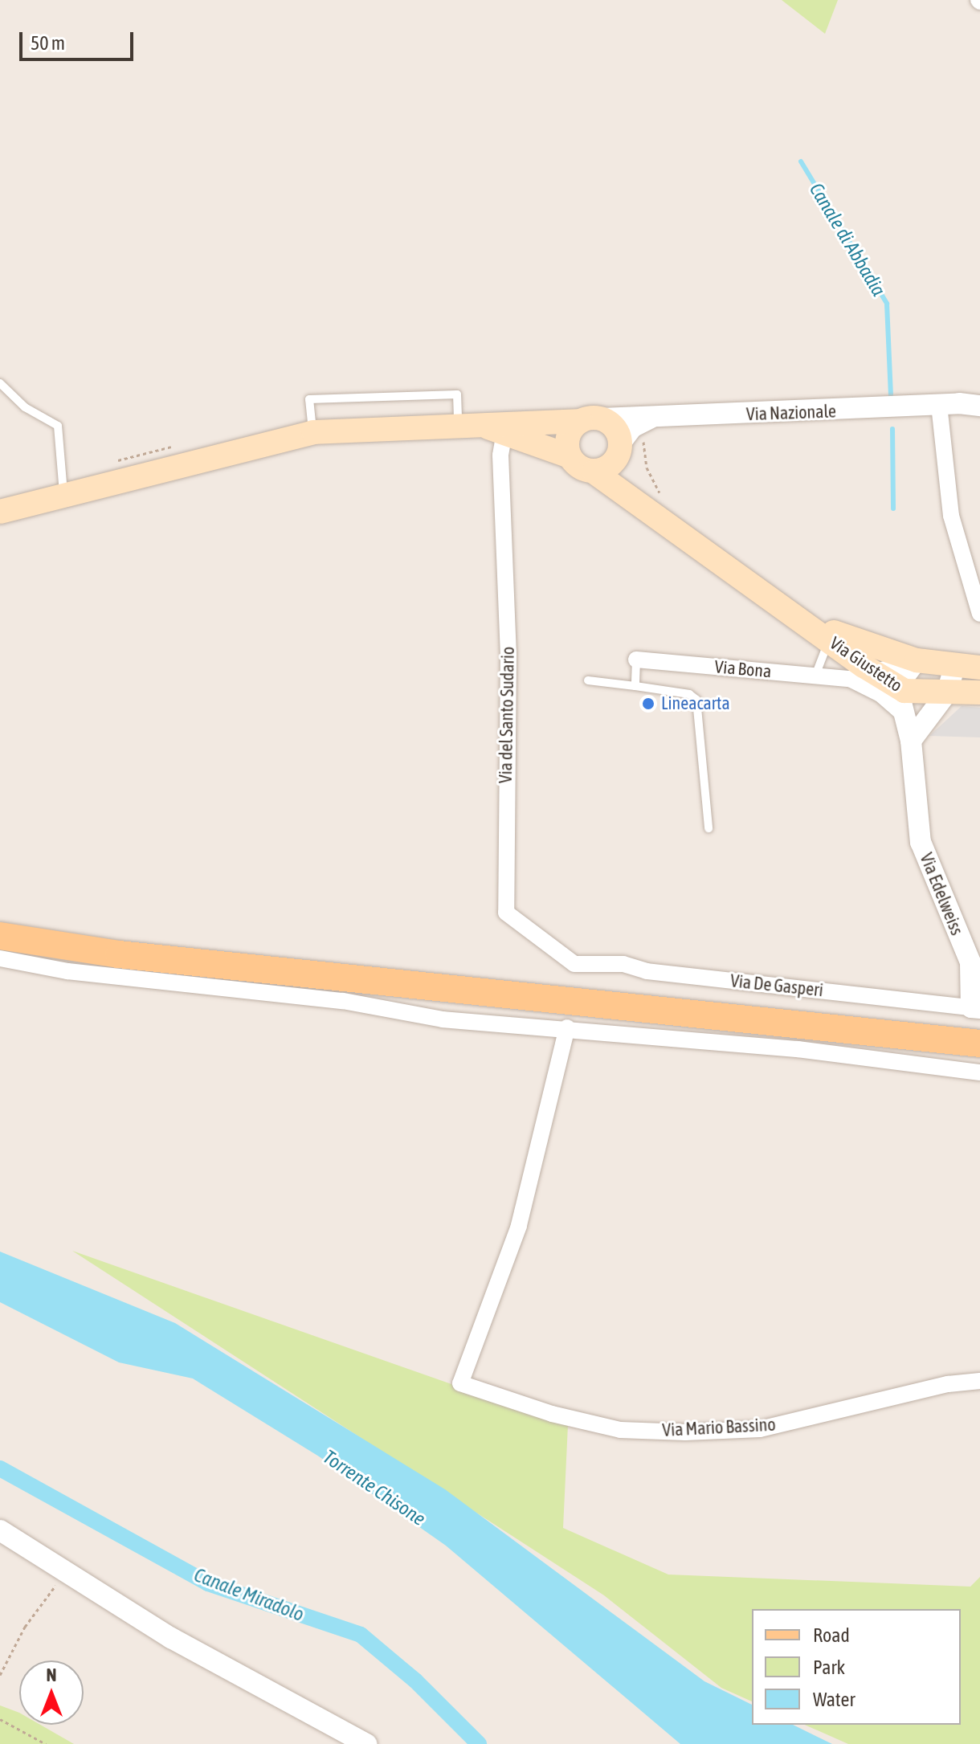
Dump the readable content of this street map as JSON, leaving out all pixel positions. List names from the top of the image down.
{
  "streets": {
    "main road": ["Via Giustetto"],
    "street": [
      "Via Nazionale",
      "Via Bona",
      "Via del Santo Sudario",
      "Via Edelweiss",
      "Via De Gasperi",
      "Via Mario Bassino"
    ]
  },
  "crossings": [
    ["Via Nazionale", "Via Giustetto"],
    ["Via Giustetto", "Via Edelweiss"],
    ["Via del Santo Sudario", "Via De Gasperi"],
    ["Via Edelweiss", "Via De Gasperi"]
  ],
  "water": ["Canale di Abbadia", "Torrente Chisone", "Canale Miradolo"],
  "places": ["Lineacarta"],
  "legend": ["Road", "Park", "Water"],
  "scale_bar": "50 m",
  "north": "top"
}
